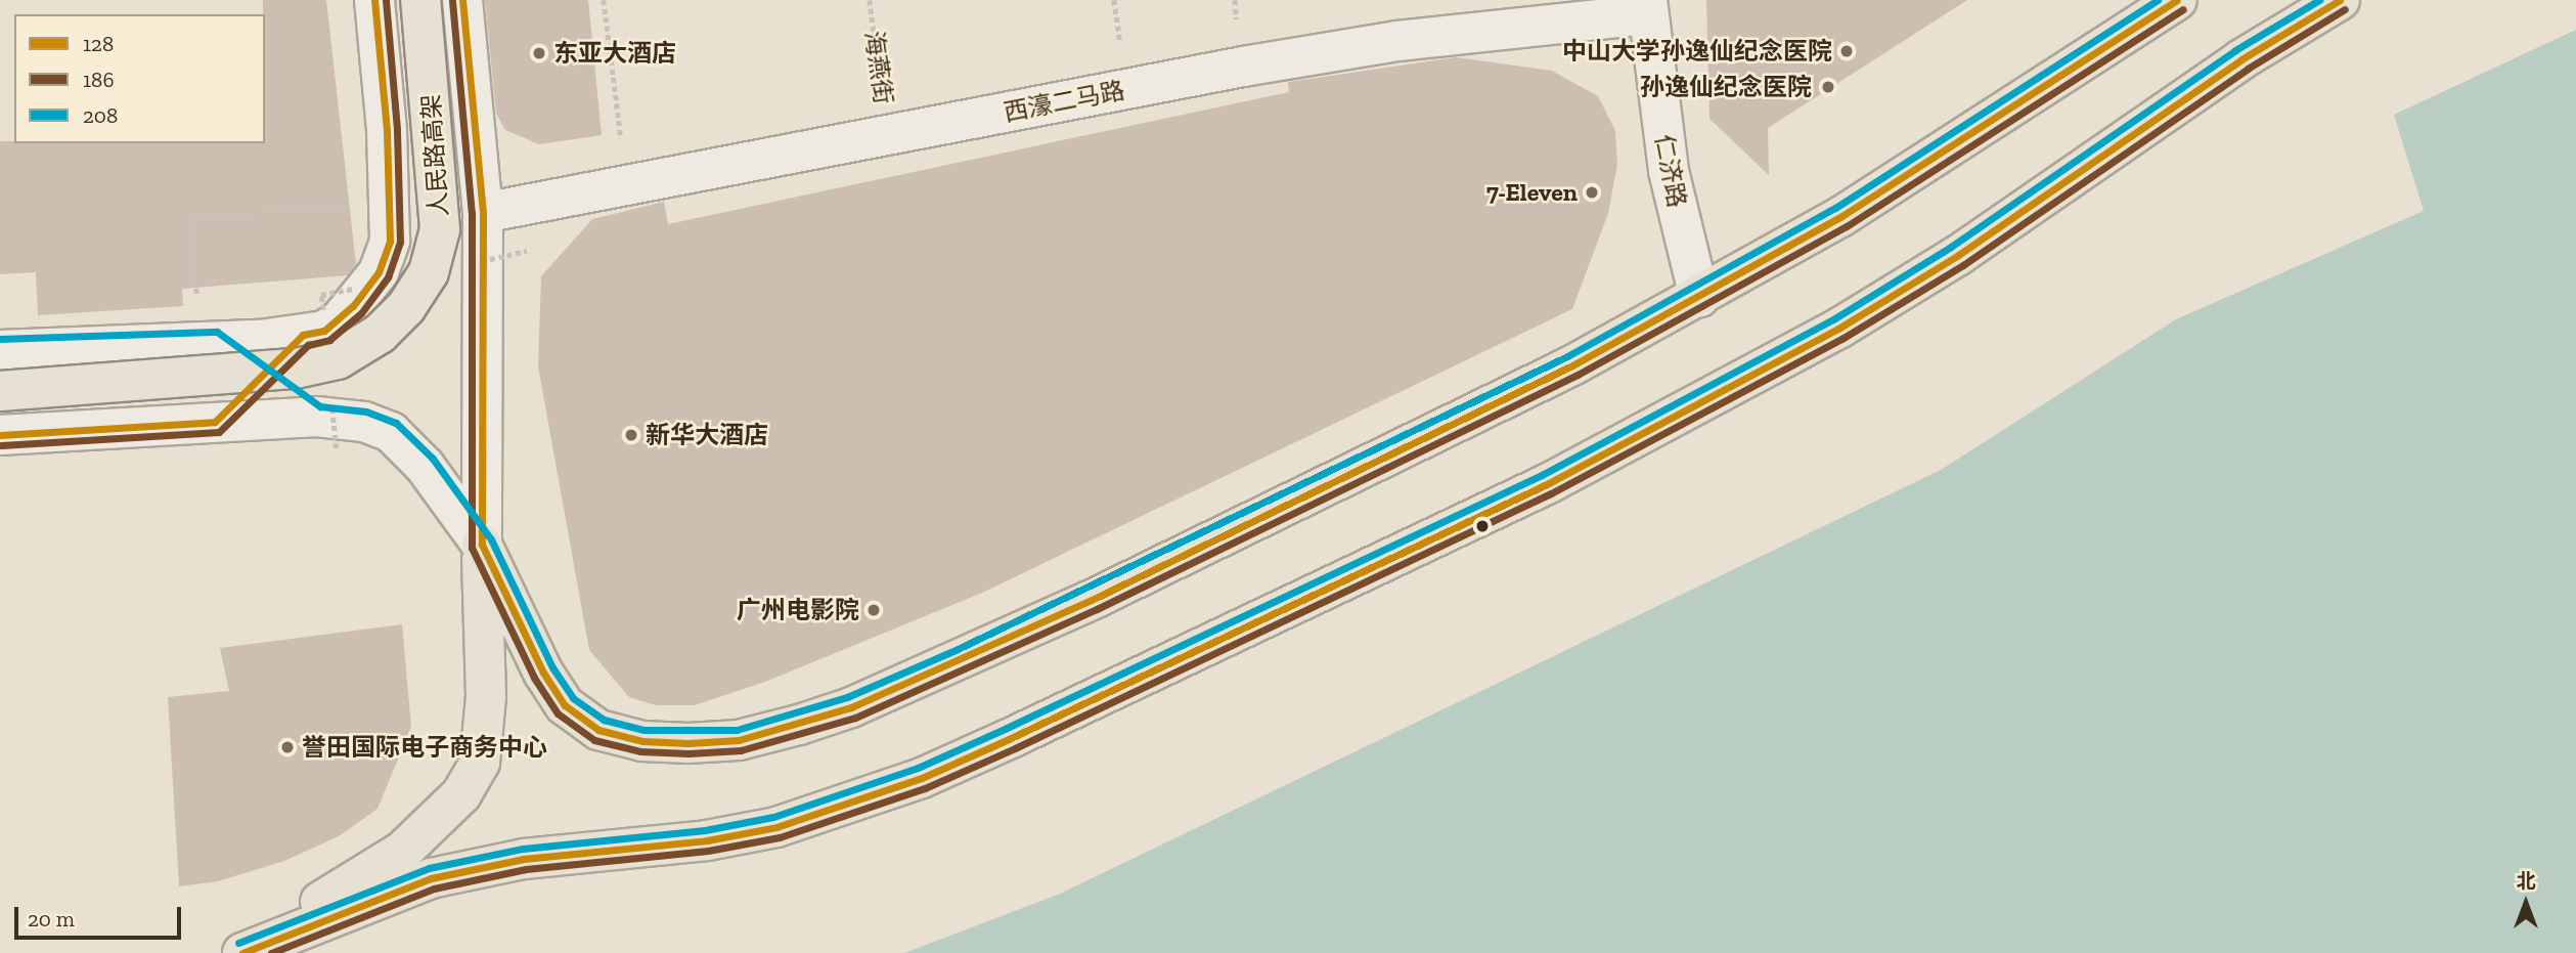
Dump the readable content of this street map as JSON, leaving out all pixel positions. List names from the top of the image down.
{
  "streets": {
    "main road": ["西濠二马路", "人民路高架", "仁济路"],
    "path": ["海燕街"]
  },
  "crossings": [
    ["海燕街", "西濠二马路"],
    ["西濠二马路", "仁济路"]
  ],
  "places": [
    "中山大学孙逸仙纪念医院",
    "东亚大酒店",
    "孙逸仙纪念医院",
    "7-Eleven",
    "新华大酒店",
    "广州电影院",
    "誉田国际电子商务中心"
  ],
  "lines": ["transit line 128", "transit line 186", "transit line 208"],
  "legend": ["128", "186", "208"],
  "scale_bar": "20 m",
  "north": "top"
}
